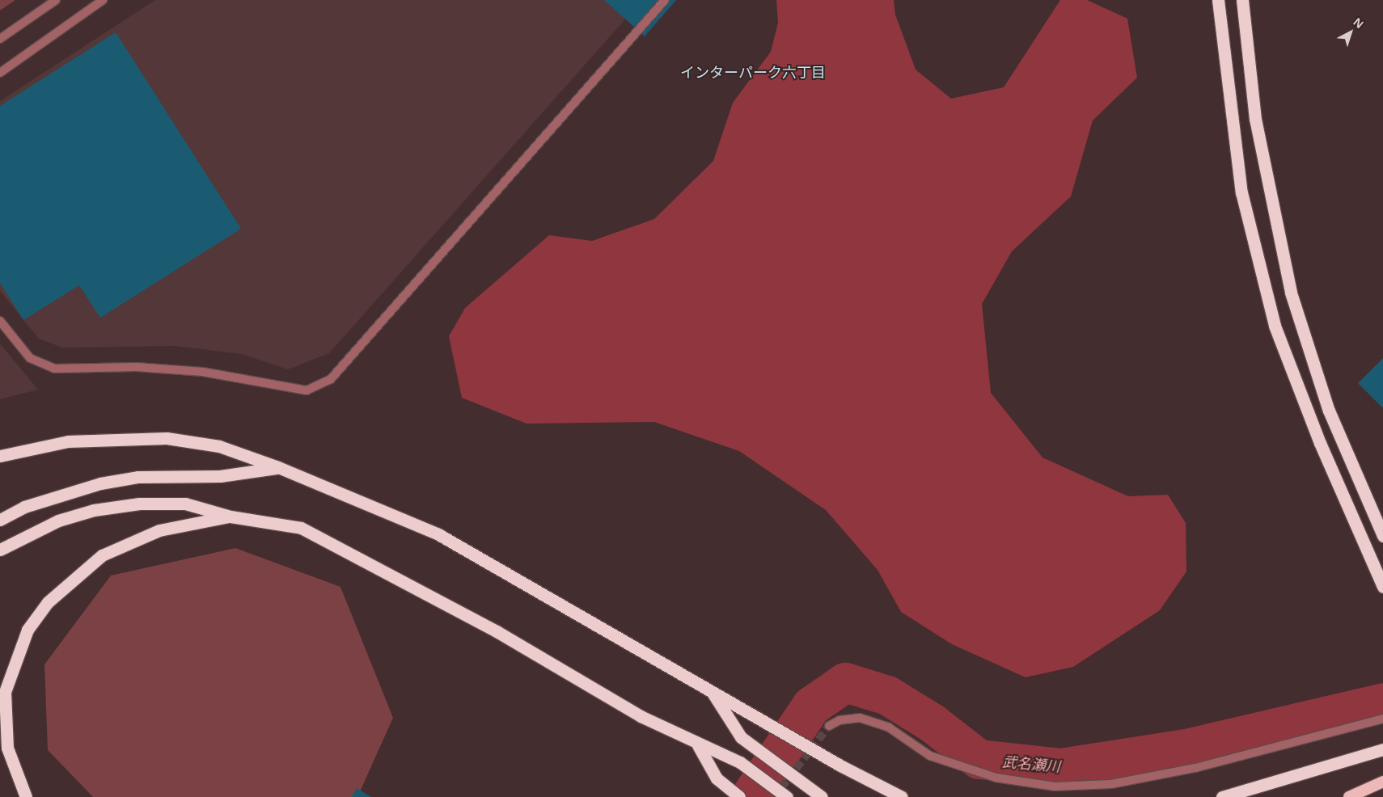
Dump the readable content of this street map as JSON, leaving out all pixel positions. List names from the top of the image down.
{
  "districts": ["インターパーク六丁目"],
  "water": ["武名瀬川"],
  "north": "top right"
}
